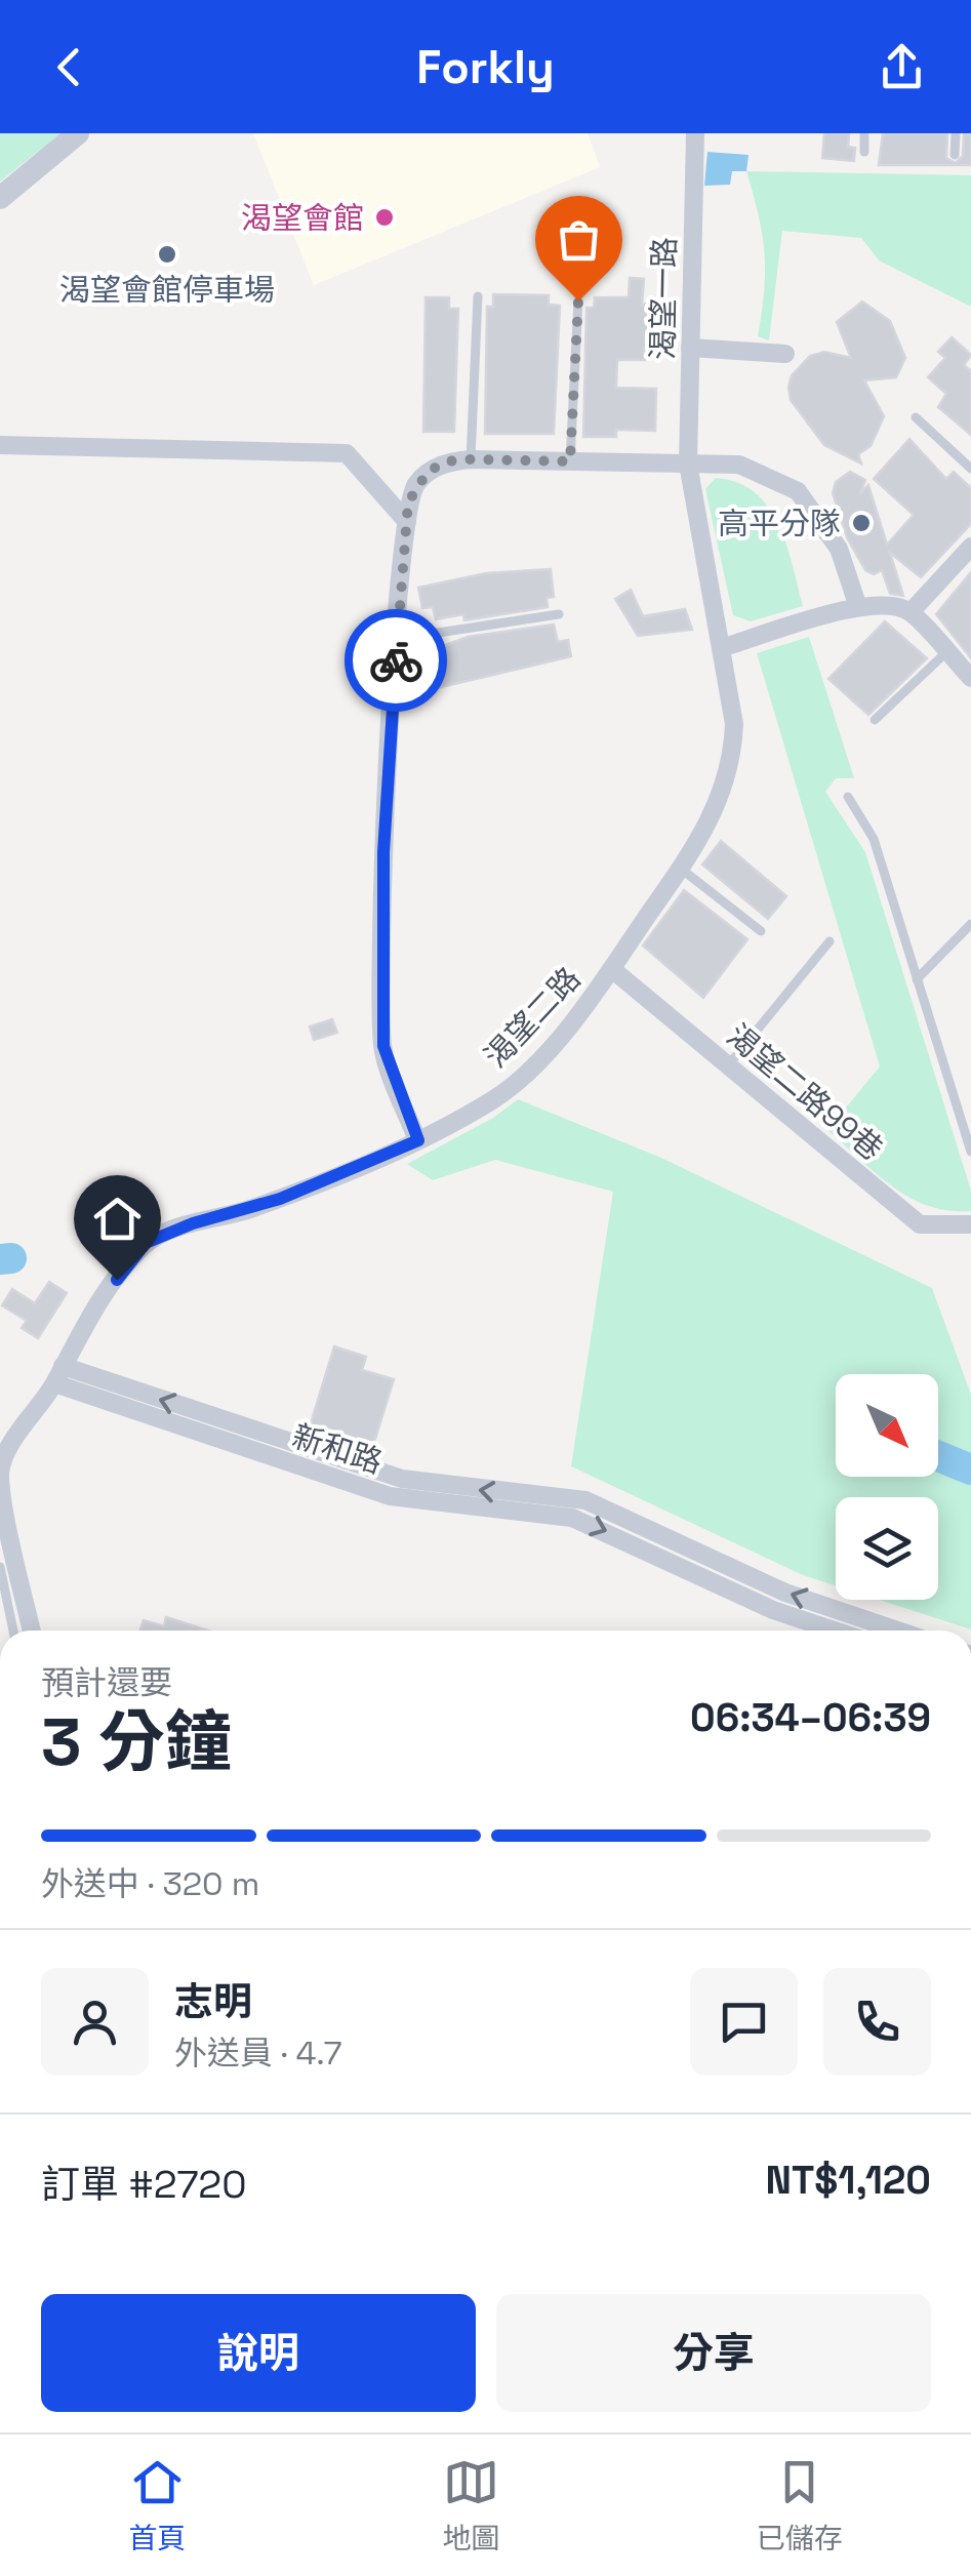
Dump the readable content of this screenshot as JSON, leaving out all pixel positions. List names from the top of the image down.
{
  "streets": {
    "street": [
      "渴望一路",
      "渴望二路",
      "渴望二路99巷",
      "新和路"
    ]
  },
  "crossings": [
    ["渴望一路", "渴望二路"],
    ["渴望二路", "渴望二路99巷"],
    ["渴望二路", "新和路"]
  ],
  "places": ["渴望會館", "渴望會館停車場", "高平分隊"],
  "north": "bottom right",
  "page": {
    "header": "Forkly",
    "heading": ["3 分鐘", "預計還要", "06:34–06:39"],
    "panel": [
      "志明",
      "外送員 · 4.7",
      "訂單 #2720",
      "NT$1,120"
    ],
    "bar": "外送中 · 320 m",
    "buttons": ["說明", "分享"],
    "tabs": ["首頁", "地圖", "已儲存"]
  }
}
